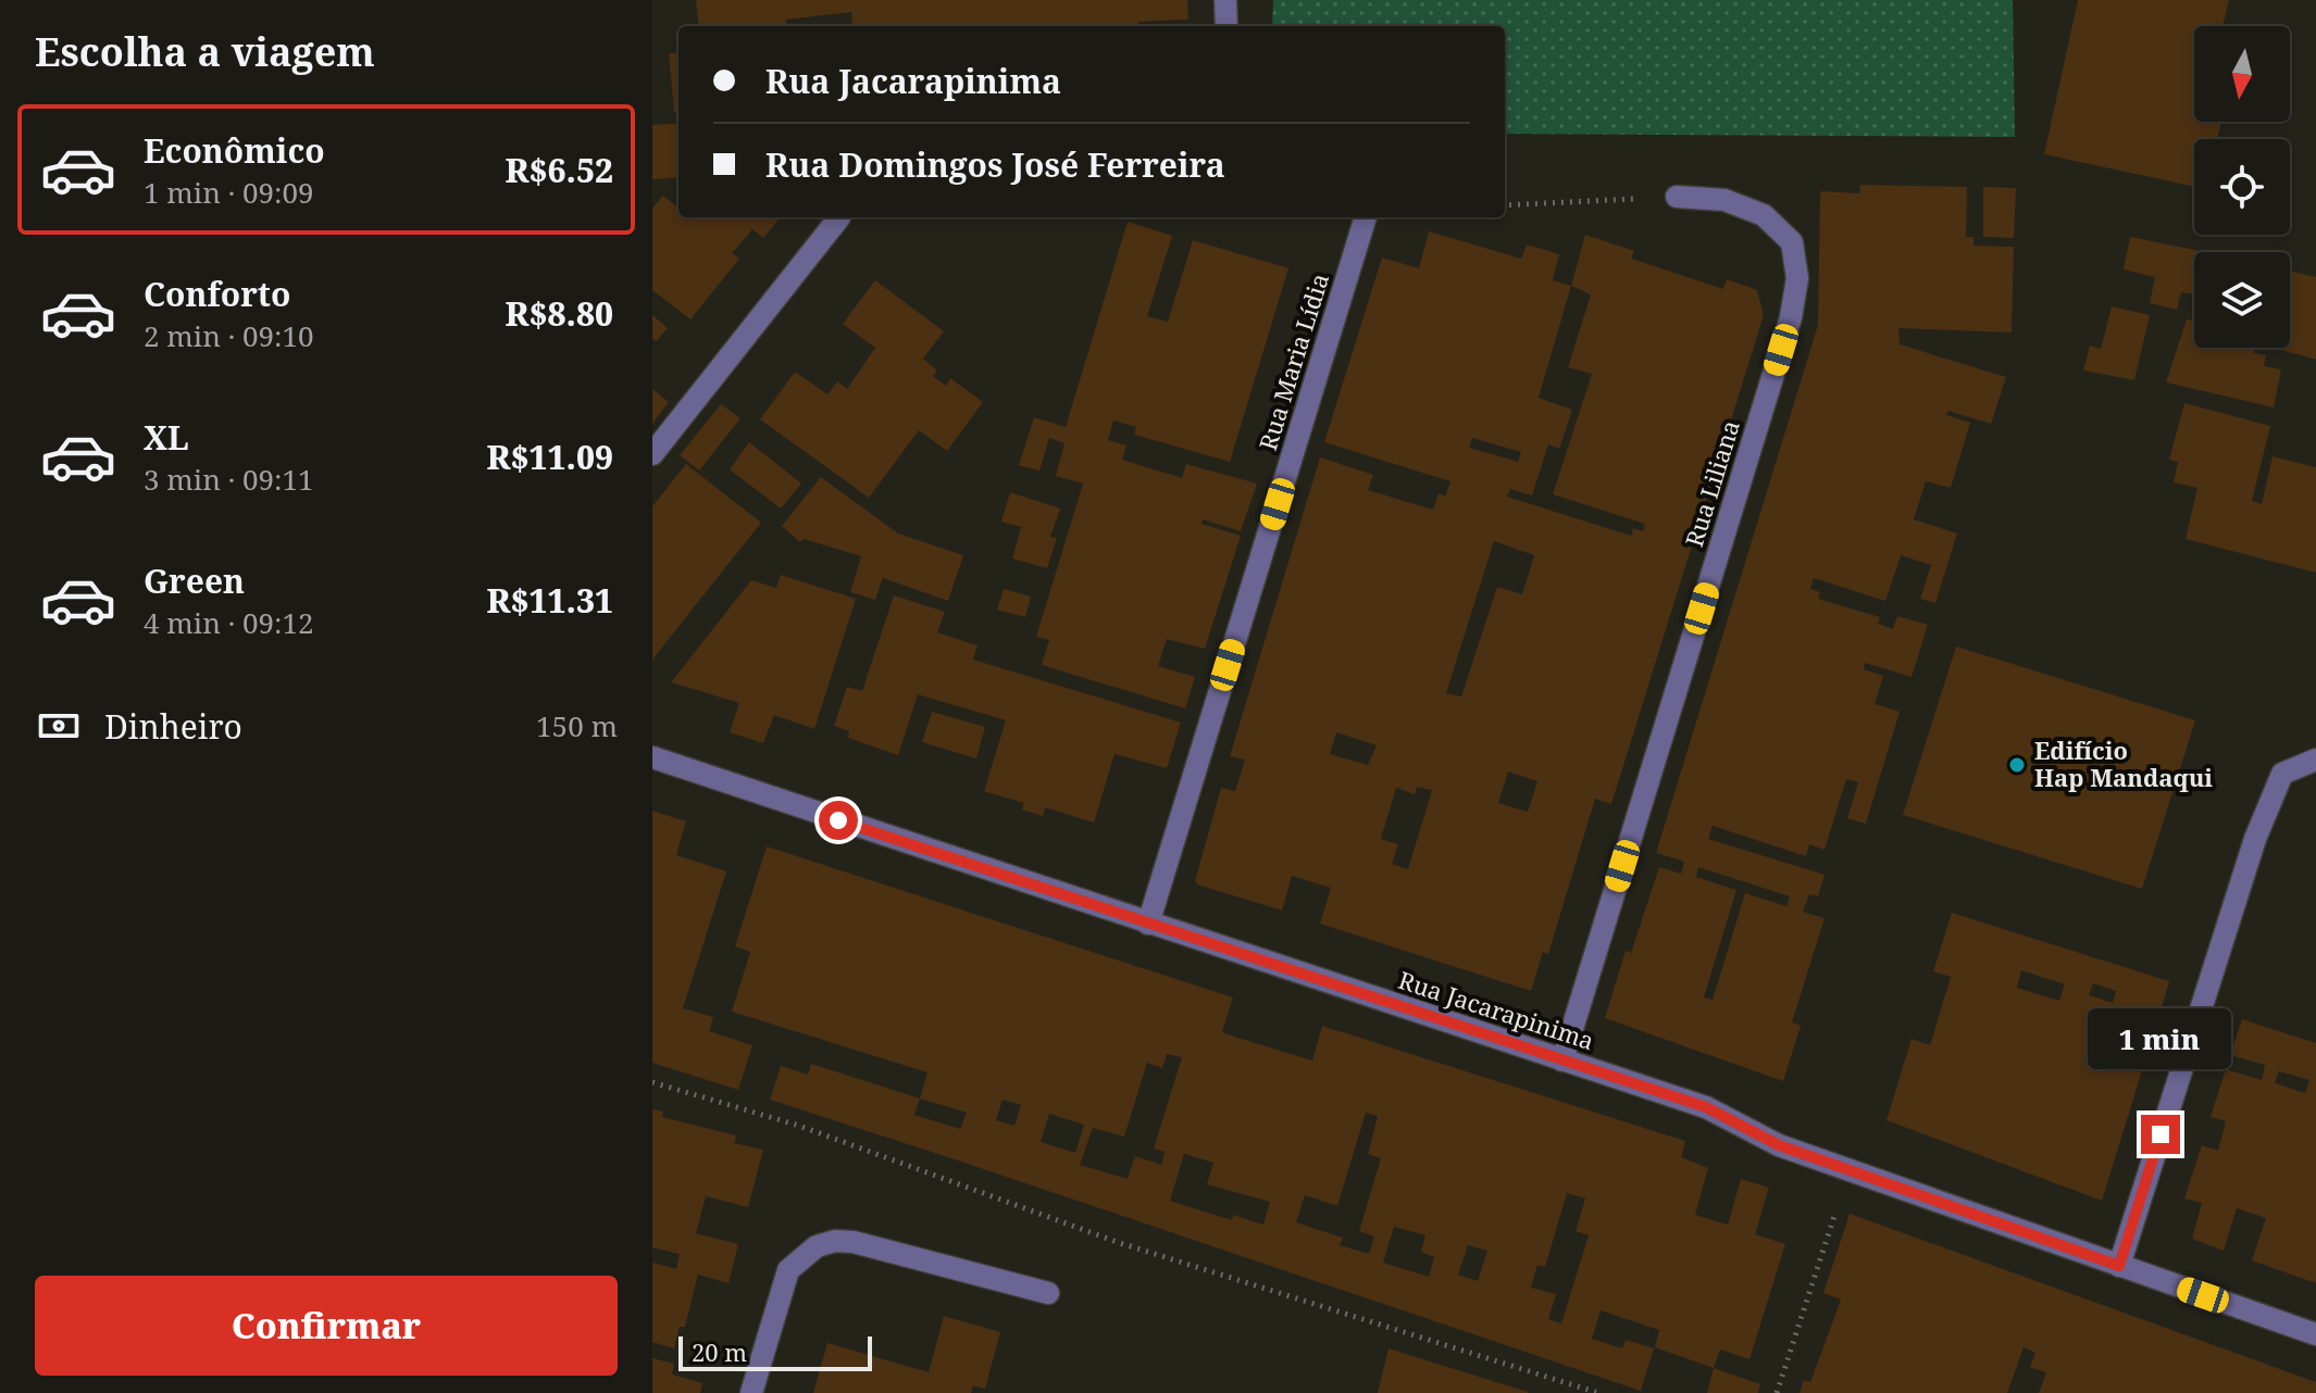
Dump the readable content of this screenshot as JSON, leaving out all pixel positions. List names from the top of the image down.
{
  "streets": {
    "street": ["Rua Maria Lídia", "Rua Liliana", "Rua Jacarapinima"]
  },
  "crossings": [
    ["Rua Maria Lídia", "Rua Jacarapinima"],
    ["Rua Liliana", "Rua Jacarapinima"]
  ],
  "places": ["Edifício Hap Mandaqui"],
  "scale_bar": "20 m",
  "north": "bottom",
  "page": {
    "heading": "Escolha a viagem",
    "banner": ["Rua Jacarapinima", "Rua Domingos José Ferreira"],
    "list": [
      {
        "name": "Econômico",
        "note": "1 min · 09:09",
        "value": "R$6.52"
      },
      {
        "name": "Conforto",
        "note": "2 min · 09:10",
        "value": "R$8.80"
      },
      {
        "name": "XL",
        "note": "3 min · 09:11",
        "value": "R$11.09"
      },
      {
        "name": "Green",
        "note": "4 min · 09:12",
        "value": "R$11.31"
      }
    ],
    "pay": ["Dinheiro", "150 m"],
    "bubble": "1 min",
    "buttons": "Confirmar",
    "scale": "20 m"
  }
}
